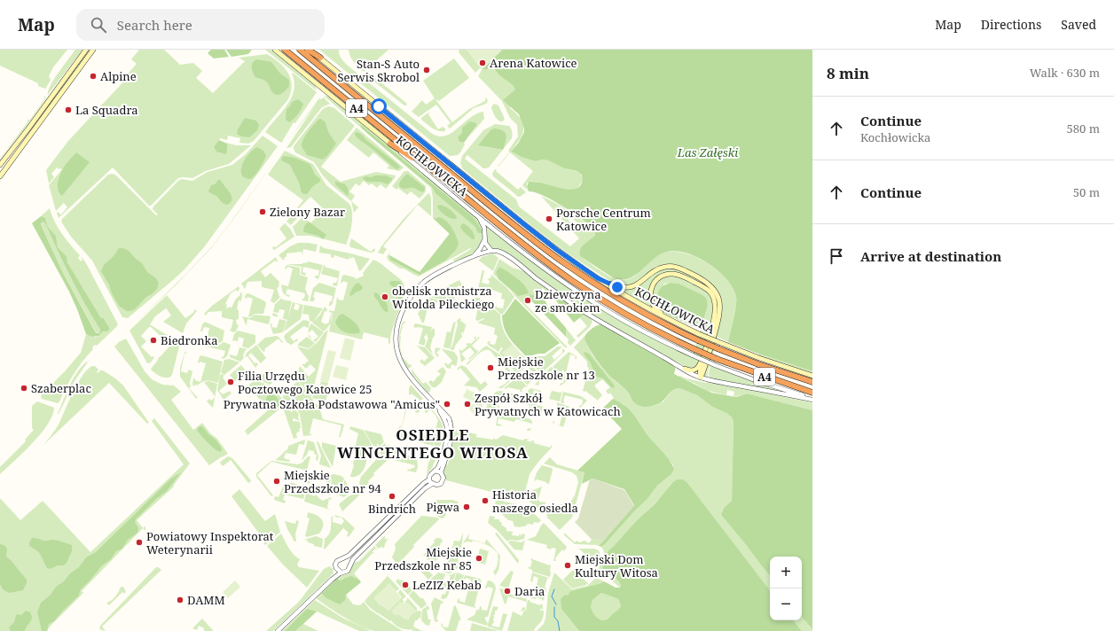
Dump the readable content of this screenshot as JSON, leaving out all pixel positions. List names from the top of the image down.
{
  "streets": {
    "highway": ["A4"],
    "main road": ["KOCHŁOWICKA"]
  },
  "districts": ["OSIEDLE WINCENTEGO WITOSA"],
  "parks": ["Las Załęski"],
  "places": [
    "Arena Katowice",
    "Stan-S Auto Serwis Skrobol",
    "Alpine",
    "La Squadra",
    "Zielony Bazar",
    "Porsche Centrum Katowice",
    "obelisk rotmistrza Witolda Pileckiego",
    "Dziewczyna ze smokiem",
    "Biedronka",
    "Miejskie Przedszkole nr 13",
    "Filia Urzędu Pocztowego Katowice 25",
    "Szaberplac",
    "Prywatna Szkoła Podstawowa \"Amicus\"",
    "Zespół Szkół Prywatnych w Katowicach",
    "Miejskie Przedszkole nr 94",
    "Bindrich",
    "Historia naszego osiedla",
    "Pigwa",
    "Powiatowy Inspektorat Weterynarii",
    "Miejskie Przedszkole nr 85",
    "Miejski Dom Kultury Witosa",
    "LeZIZ Kebab",
    "Daria",
    "DAMM"
  ],
  "page": {
    "header": "Map",
    "search": "Search here",
    "nav": ["Map", "Directions", "Saved"],
    "heading": ["8 min", "Walk · 630 m"],
    "list": [
      ["Continue", "Kochłowicka", "580 m"],
      ["Continue", "50 m"],
      "Arrive at destination"
    ],
    "map_buttons": ["+", "−"]
  }
}
